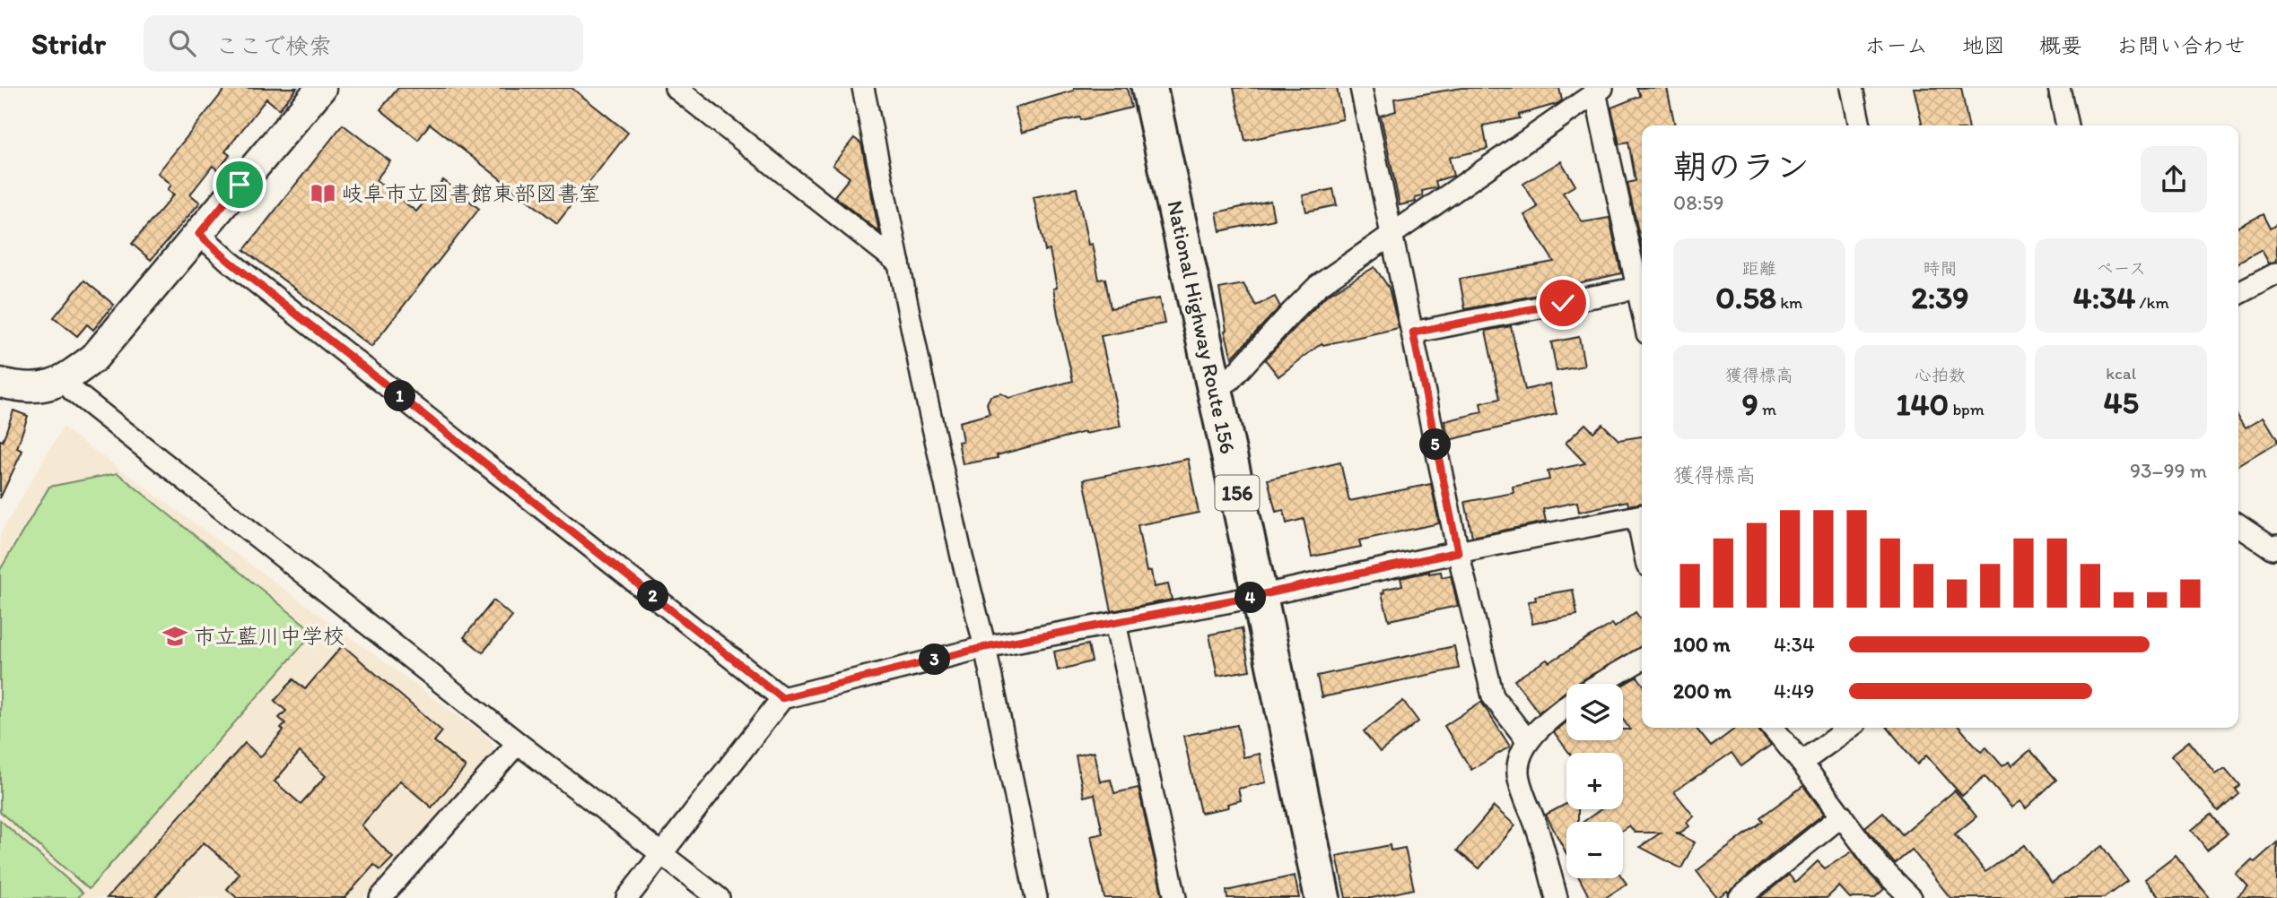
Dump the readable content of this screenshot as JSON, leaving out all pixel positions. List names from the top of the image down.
{
  "streets": {
    "highway": ["National Highway Route 156", "156"]
  },
  "places": {
    "library": ["岐阜市立図書館東部図書室"],
    "school or university": ["市立藍川中学校"]
  },
  "page": {
    "header": "Stridr",
    "search": "ここで検索",
    "nav": [
      "ホーム",
      "地図",
      "概要",
      "お問い合わせ"
    ],
    "heading": ["朝のラン", "08:59"],
    "stats": [
      ["距離", "0.58 km"],
      ["時間", "2:39"],
      ["ペース", "4:34 /km"],
      ["獲得標高", "9 m"],
      ["心拍数", "140 bpm"],
      ["kcal", "45"]
    ],
    "pins": [
      "1",
      "5",
      "2",
      "4",
      "3"
    ],
    "chart": ["獲得標高", "93–99 m"],
    "list": [
      {
        "name": "100 m",
        "note": "4:34"
      },
      {
        "name": "200 m",
        "note": "4:49"
      }
    ],
    "map_buttons": ["+", "−"]
  }
}
